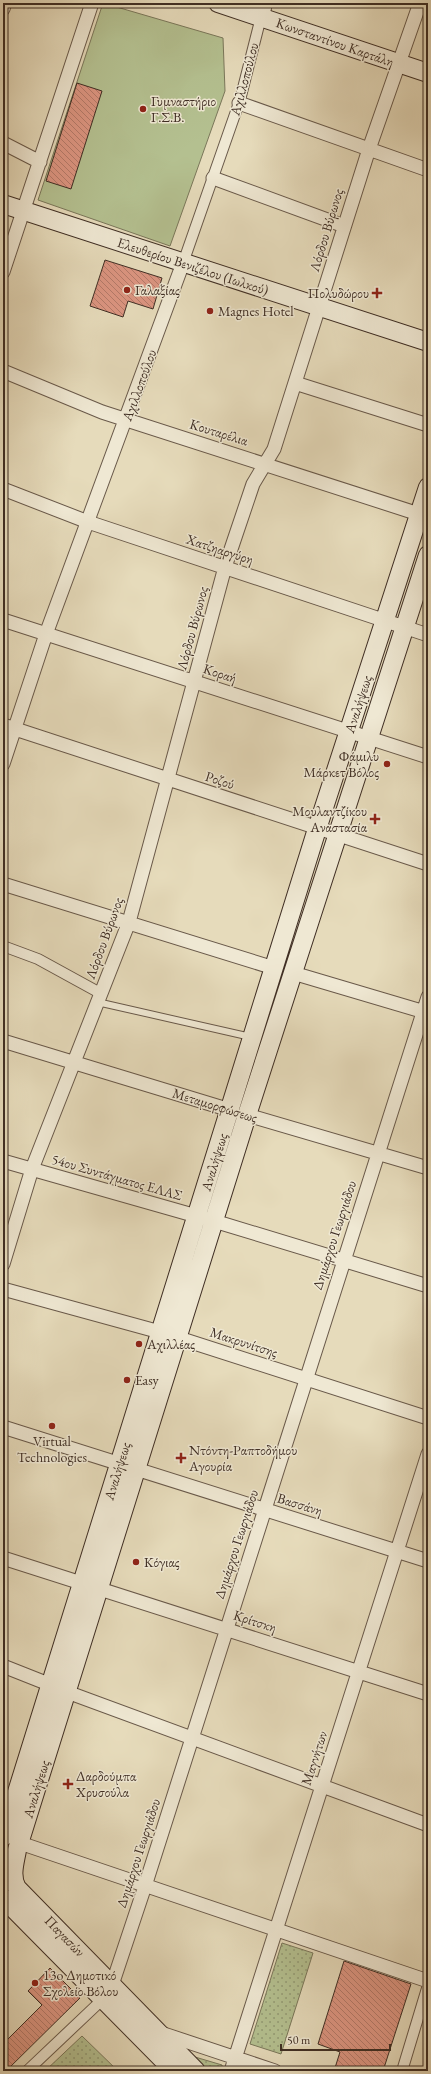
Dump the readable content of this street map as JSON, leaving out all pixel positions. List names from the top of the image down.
{
  "streets": {
    "main road": [
      "Κωνσταντίνου Καρτάλη",
      "Ελευθερίου Βενιζέλου (Ιωλκού)",
      "Αναλήψεως",
      "Μεταμορφώσεως",
      "Παγασών"
    ],
    "street": [
      "Αχιλλοπούλου",
      "Λόρδου Βύρωνος",
      "Κουταρέλια",
      "Χατζηαργύρη",
      "Κοραή",
      "Ροζού",
      "54ου Συντάγματος ΕΛΑΣ",
      "Δημάρχου Γεωργιάδου",
      "Μακρυνίτσης",
      "Βασσάνη",
      "Κρίτσκη",
      "Μαγνήτων"
    ]
  },
  "crossings": [
    ["Κωνσταντίνου Καρτάλη", "Αχιλλοπούλου"],
    ["Κωνσταντίνου Καρτάλη", "Λόρδου Βύρωνος"],
    ["Αχιλλοπούλου", "Ελευθερίου Βενιζέλου (Ιωλκού)"],
    ["Αχιλλοπούλου", "Κουταρέλια"],
    ["Αχιλλοπούλου", "Χατζηαργύρη"],
    ["Αχιλλοπούλου", "Κοραή"],
    ["Αχιλλοπούλου", "Ροζού"],
    ["Λόρδου Βύρωνος", "Ελευθερίου Βενιζέλου (Ιωλκού)"],
    ["Λόρδου Βύρωνος", "Κουταρέλια"],
    ["Λόρδου Βύρωνος", "Χατζηαργύρη"],
    ["Λόρδου Βύρωνος", "Κοραή"],
    ["Λόρδου Βύρωνος", "Ροζού"],
    ["Λόρδου Βύρωνος", "Μεταμορφώσεως"],
    ["Λόρδου Βύρωνος", "54ου Συντάγματος ΕΛΑΣ"],
    ["Κουταρέλια", "Αναλήψεως"],
    ["Χατζηαργύρη", "Αναλήψεως"],
    ["Κοραή", "Αναλήψεως"],
    ["Αναλήψεως", "Ροζού"],
    ["Αναλήψεως", "Μεταμορφώσεως"],
    ["Αναλήψεως", "54ου Συντάγματος ΕΛΑΣ"],
    ["Αναλήψεως", "Μακρυνίτσης"],
    ["Αναλήψεως", "Βασσάνη"],
    ["Αναλήψεως", "Κρίτσκη"],
    ["Αναλήψεως", "Παγασών"],
    ["Μεταμορφώσεως", "Δημάρχου Γεωργιάδου"],
    ["54ου Συντάγματος ΕΛΑΣ", "Δημάρχου Γεωργιάδου"],
    ["Δημάρχου Γεωργιάδου", "Μακρυνίτσης"],
    ["Δημάρχου Γεωργιάδου", "Βασσάνη"],
    ["Δημάρχου Γεωργιάδου", "Κρίτσκη"],
    ["Δημάρχου Γεωργιάδου", "Παγασών"],
    ["Βασσάνη", "Μαγνήτων"],
    ["Κρίτσκη", "Μαγνήτων"]
  ],
  "places": {
    "other": [
      "Γυμναστήριο Γ.Σ.Β.",
      "Γαλαξίας",
      "Magnes Hotel",
      "Φάμιλυ Μάρκετ Βόλος",
      "Αχιλλέας",
      "Easy",
      "Virtual Technologies",
      "Κόγιας",
      "13o Δημοτικό Σχολείο Βόλου"
    ],
    "health": [
      "Πολυδώρου",
      "Μουλαντζίκου Αναστασία",
      "Ντόντη-Ραπτοδήμου Αγουρία",
      "Δαρδούμπα Χρυσούλα"
    ]
  },
  "scale_bar": "50 m"
}
